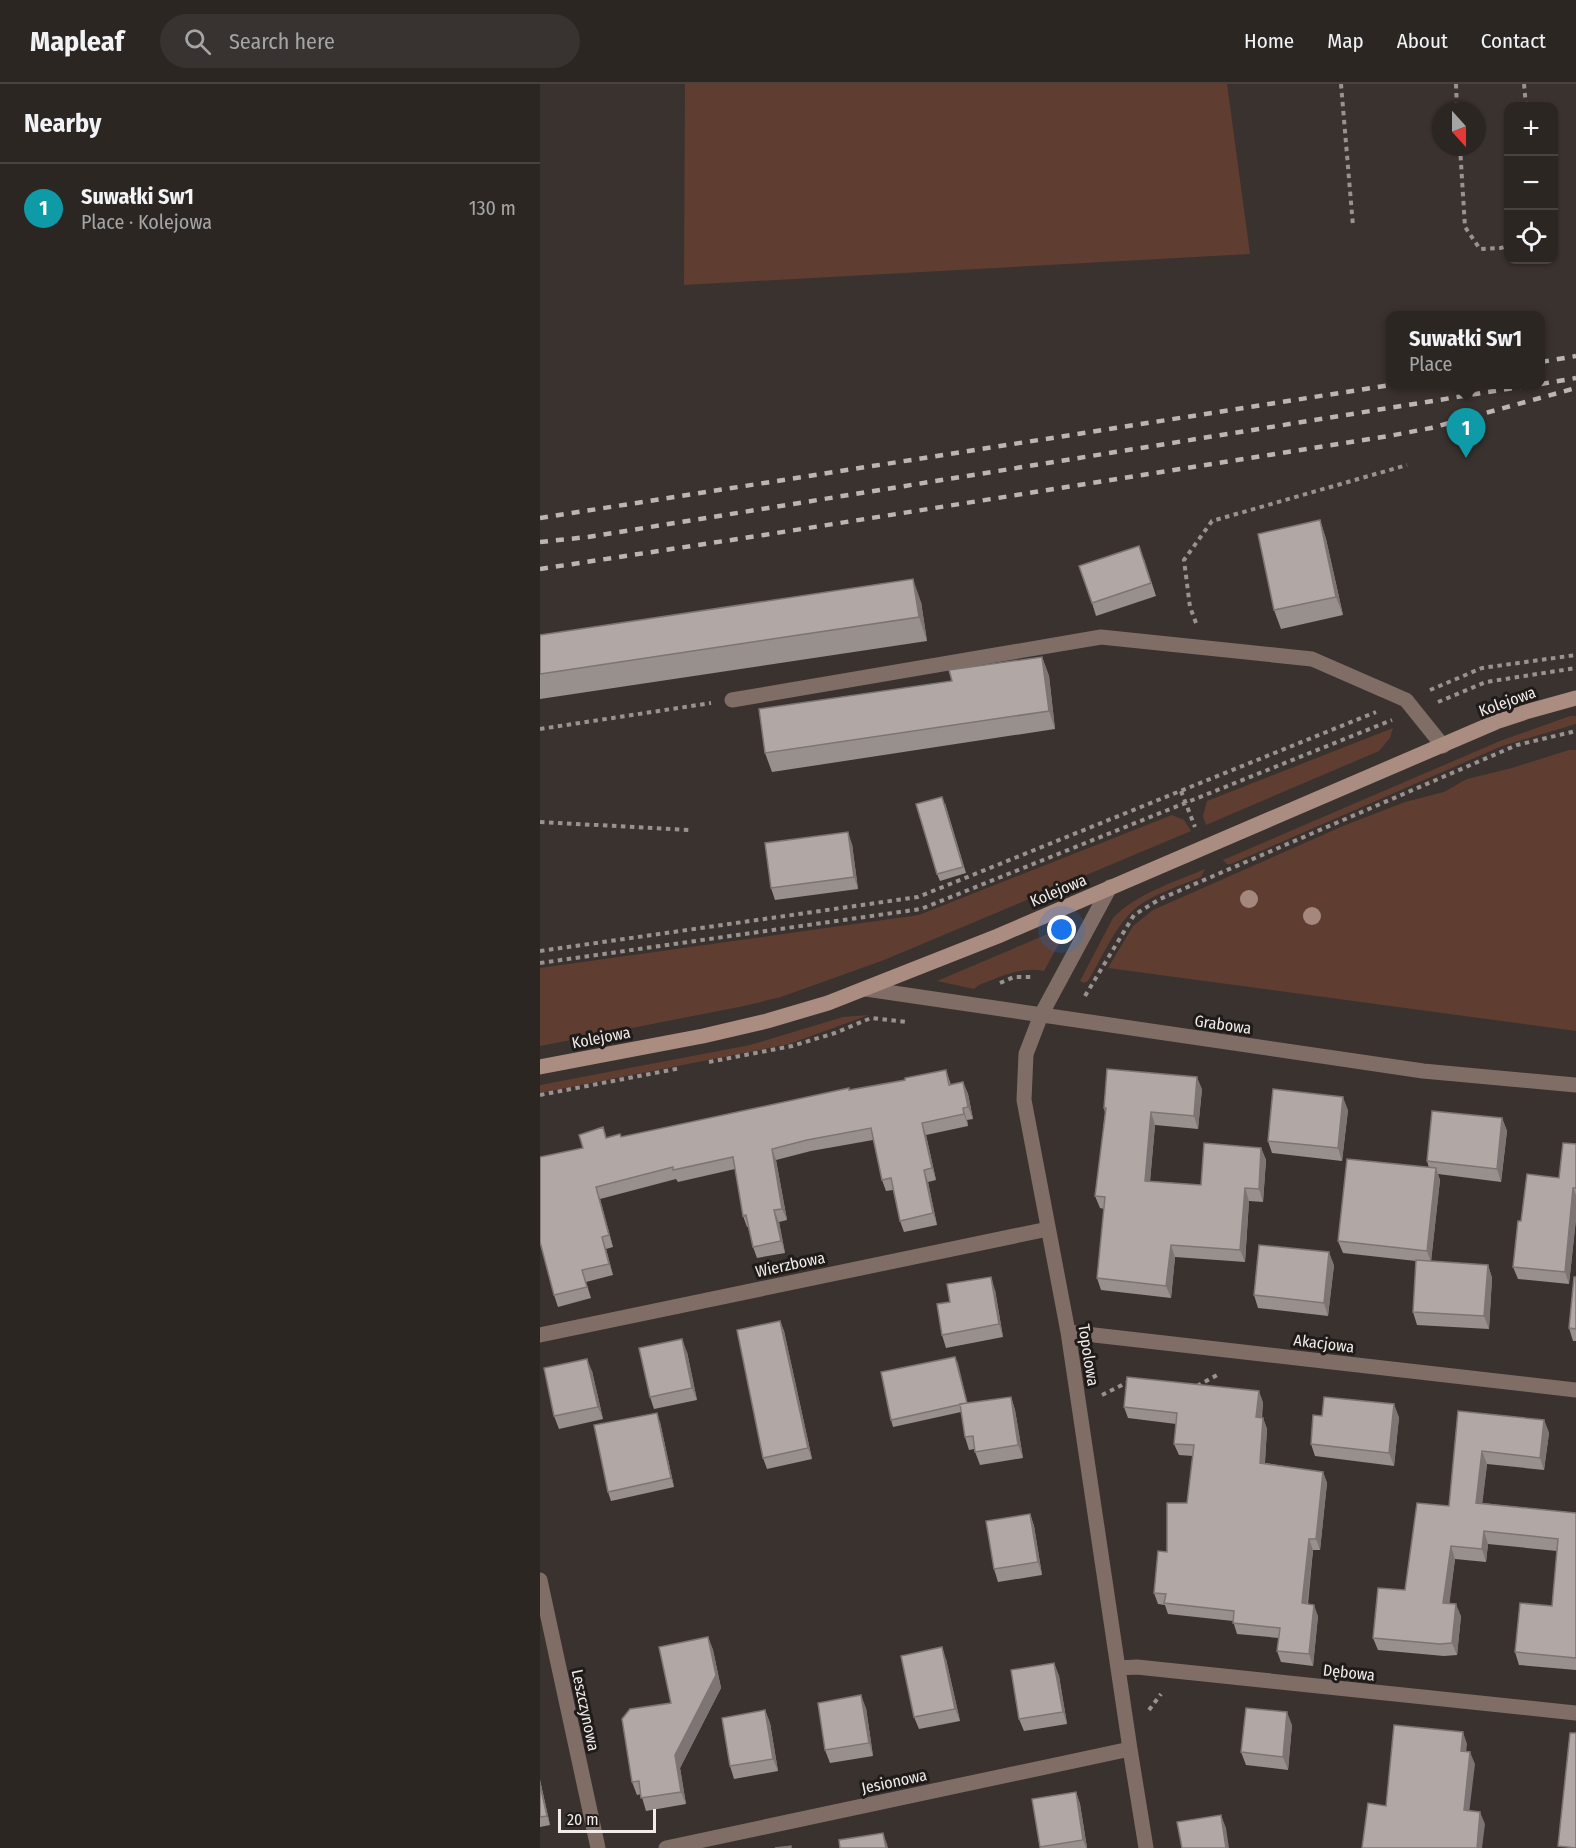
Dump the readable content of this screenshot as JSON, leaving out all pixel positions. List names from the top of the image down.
{
  "streets": {
    "street": [
      "Kolejowa",
      "Grabowa",
      "Wierzbowa",
      "Akacjowa",
      "Topolowa",
      "Dębowa",
      "Leszczynowa",
      "Jesionowa"
    ]
  },
  "crossings": [
    ["Kolejowa", "Grabowa"],
    ["Kolejowa", "Topolowa"],
    ["Grabowa", "Topolowa"],
    ["Wierzbowa", "Topolowa"],
    ["Akacjowa", "Topolowa"],
    ["Topolowa", "Dębowa"],
    ["Topolowa", "Jesionowa"]
  ],
  "scale_bar": "20 m",
  "north": "bottom",
  "page": {
    "header": "Mapleaf",
    "search": "Search here",
    "nav": [
      "Home",
      "Map",
      "About",
      "Contact"
    ],
    "heading": "Nearby",
    "map_buttons": ["+", "−"],
    "list": [
      {
        "mark": "1",
        "name": "Suwałki Sw1",
        "note": "Place · Kolejowa",
        "value": "130 m"
      }
    ],
    "popup": ["Suwałki Sw1", "Place"],
    "pins": "1",
    "scale": "20 m"
  }
}
